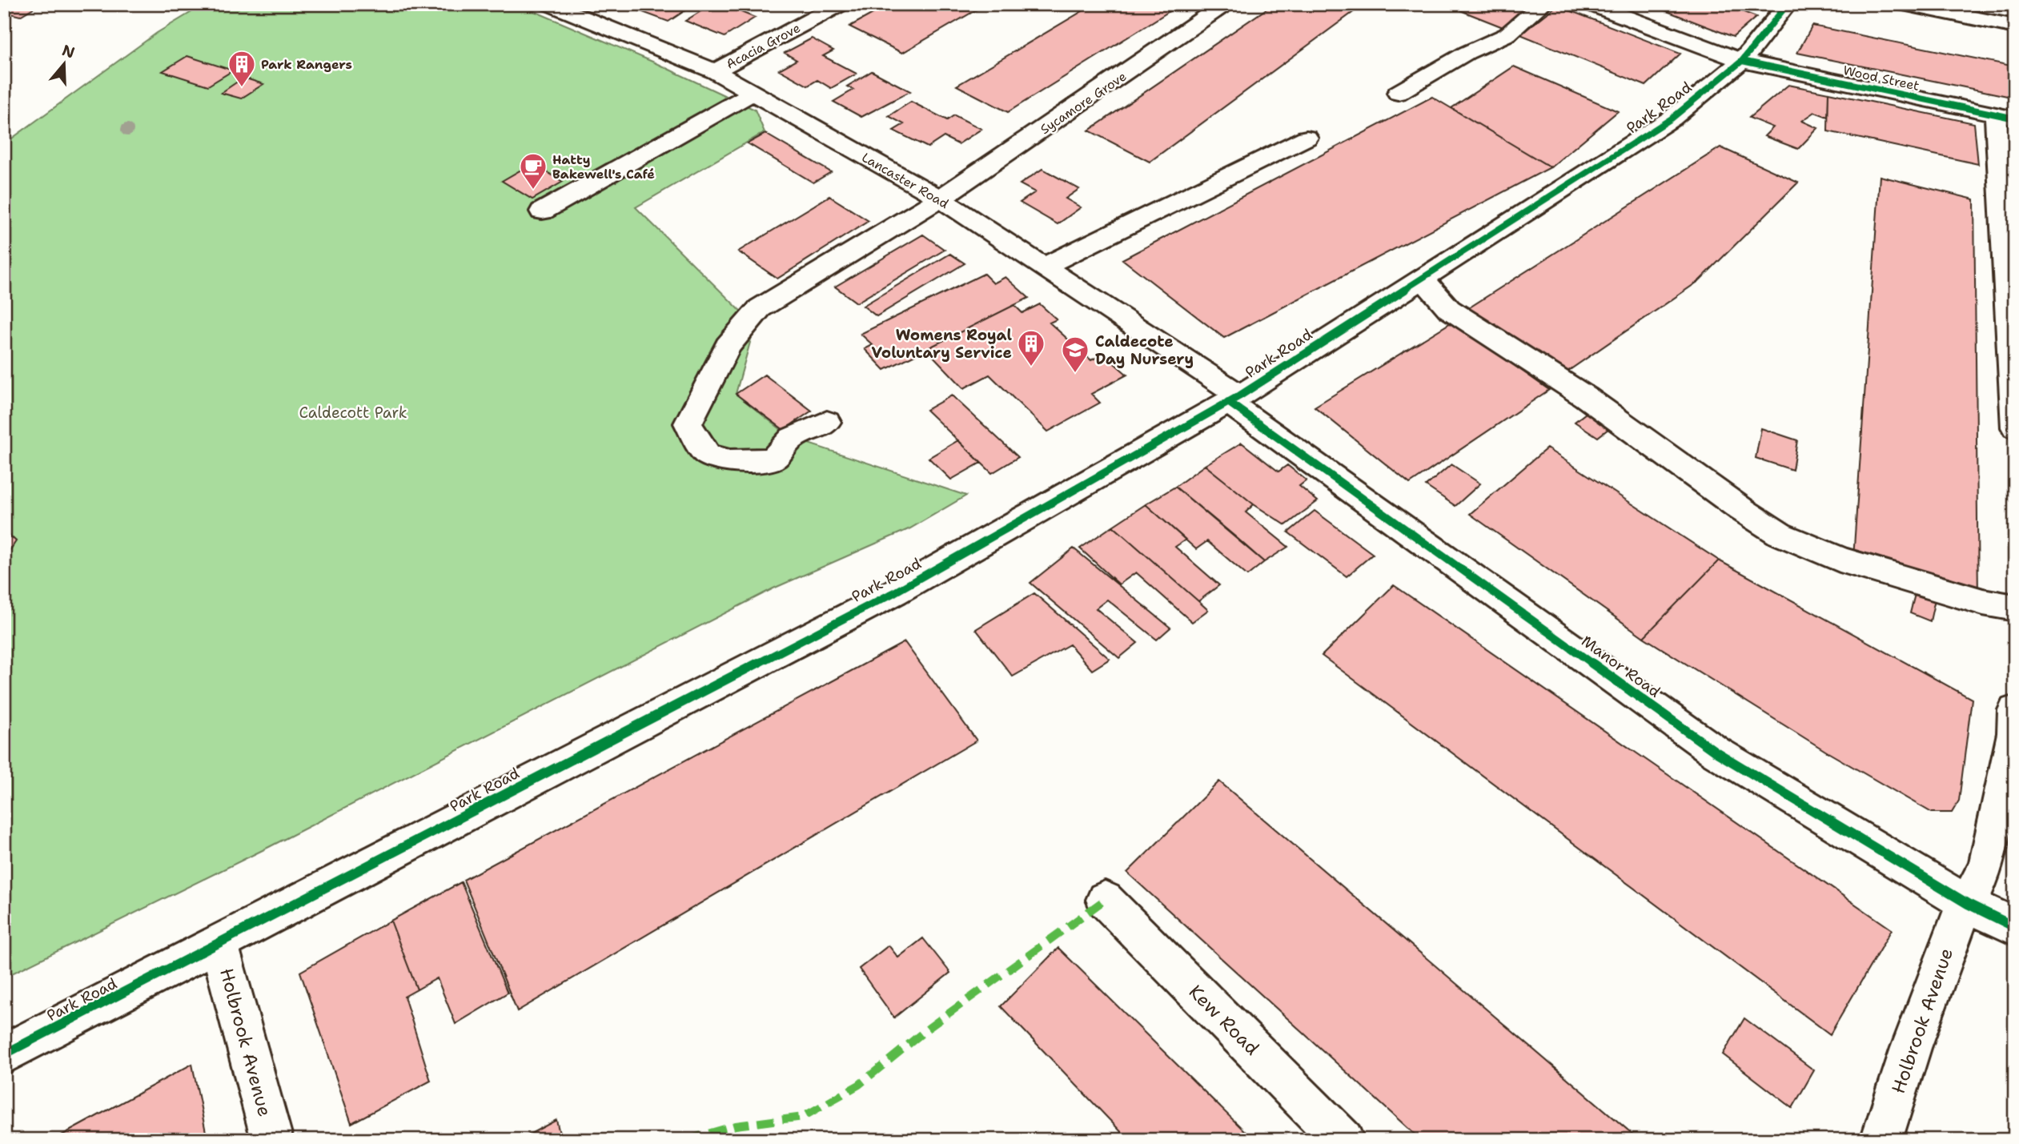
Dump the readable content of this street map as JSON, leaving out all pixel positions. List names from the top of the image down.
{
  "streets": {
    "street": [
      "Acacia Grove",
      "Wood Street",
      "Sycamore Grove",
      "Park Road",
      "Lancaster Road",
      "Manor Road",
      "Kew Road",
      "Holbrook Avenue"
    ]
  },
  "crossings": [
    ["Acacia Grove", "Lancaster Road"],
    ["Wood Street", "Park Road"],
    ["Sycamore Grove", "Lancaster Road"],
    ["Park Road", "Lancaster Road"],
    ["Park Road", "Manor Road"],
    ["Park Road", "Holbrook Avenue"],
    ["Lancaster Road", "Manor Road"],
    ["Manor Road", "Holbrook Avenue"]
  ],
  "parks": ["Caldecott Park"],
  "places": {
    "building": ["Park Rangers", "Womens Royal Voluntary Service"],
    "cafe": ["Hatty Bakewell's Café"],
    "school or university": ["Caldecote Day Nursery"]
  },
  "north": "top"
}
